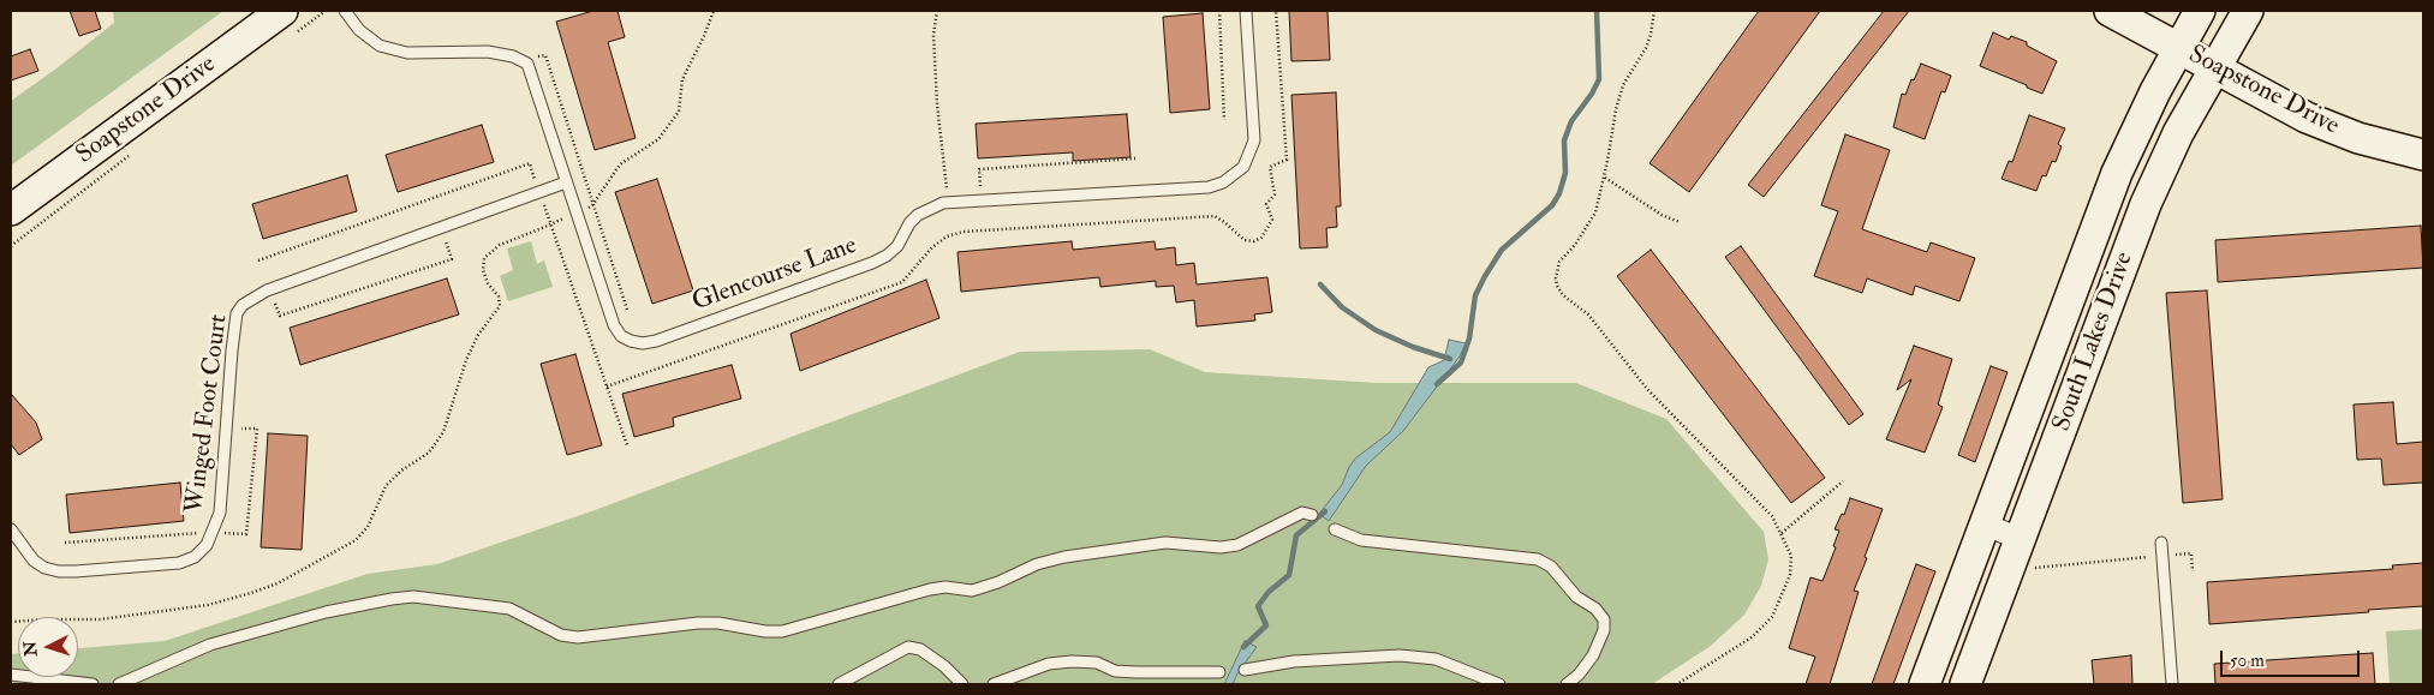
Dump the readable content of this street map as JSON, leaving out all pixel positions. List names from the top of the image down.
{
  "streets": {
    "main road": ["Soapstone Drive", "South Lakes Drive"],
    "lane": ["Glencourse Lane", "Winged Foot Court"]
  },
  "crossings": [
    ["Soapstone Drive", "South Lakes Drive"],
    ["Glencourse Lane", "Winged Foot Court"]
  ],
  "scale_bar": "50 m",
  "north": "left"
}
